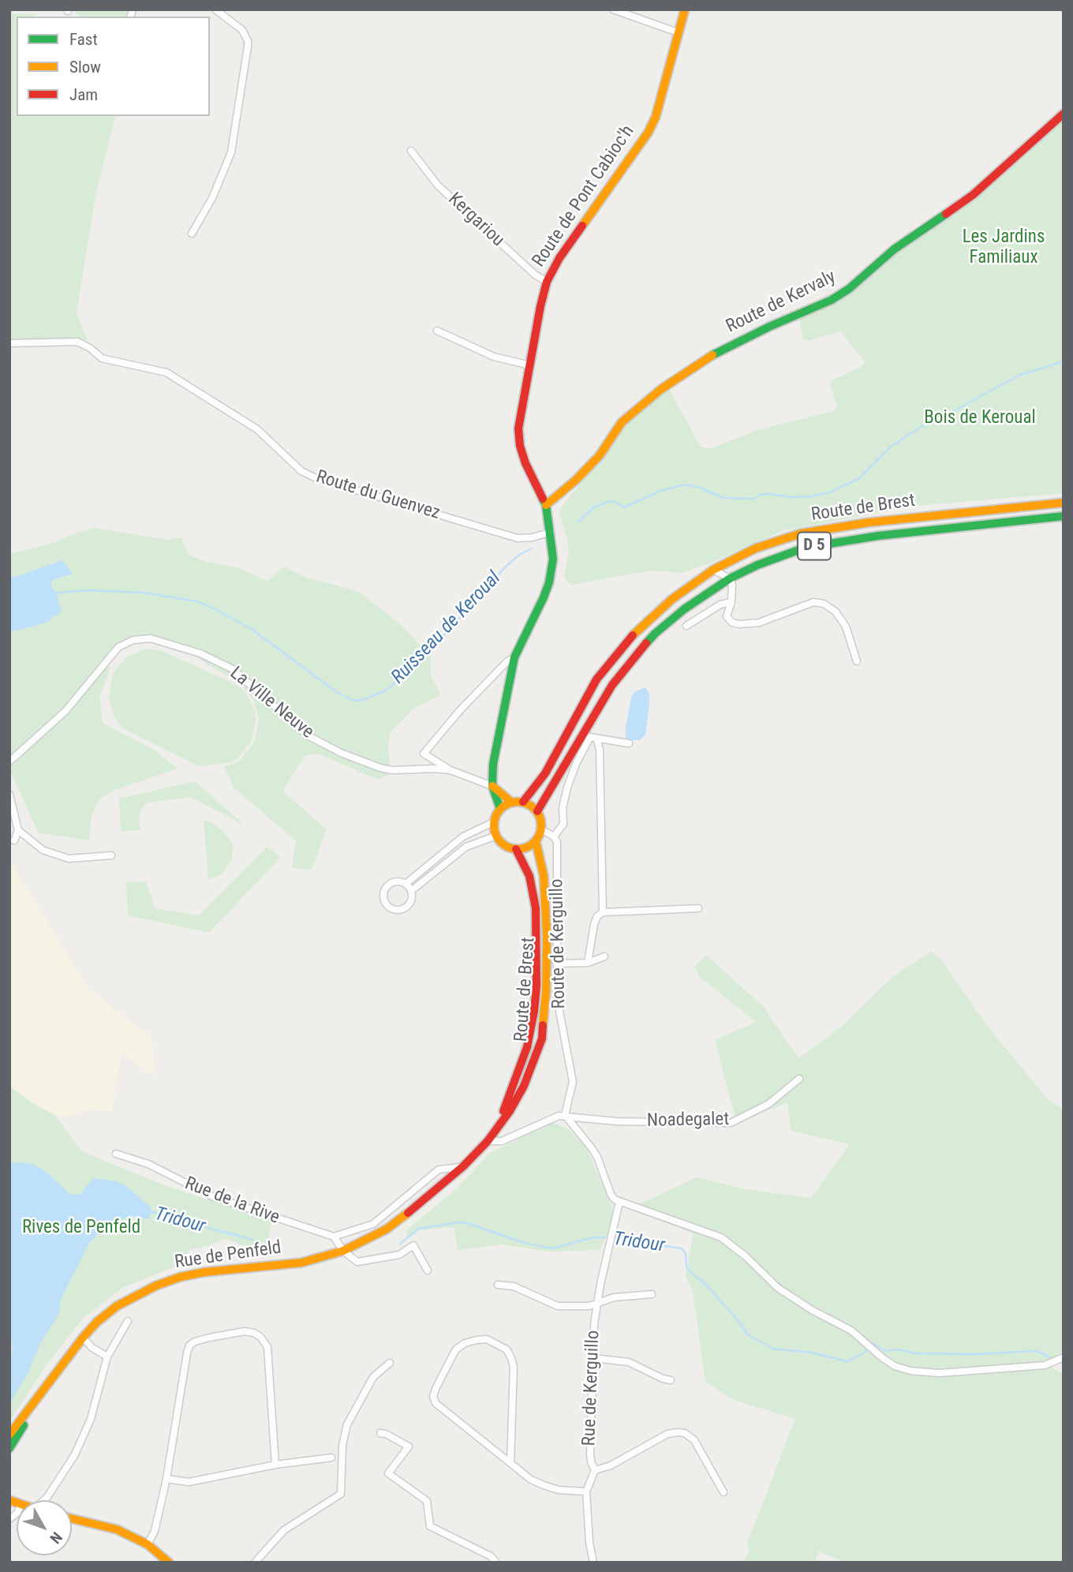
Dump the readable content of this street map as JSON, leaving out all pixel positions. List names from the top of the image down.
{
  "streets": {
    "main road": [
      "Route de Pont Cabioc'h",
      "Route de Kervaly",
      "Route de Brest",
      "D 5",
      "Rue de Penfeld"
    ],
    "street": [
      "Kergariou",
      "Route du Guenvez",
      "La Ville Neuve",
      "Route de Kerguillo",
      "Noadegalet",
      "Rue de la Rive",
      "Rue de Kerguillo"
    ]
  },
  "crossings": [
    ["Route de Pont Cabioc'h", "Kergariou"],
    ["Route de Pont Cabioc'h", "Route de Kervaly"],
    ["Route de Pont Cabioc'h", "Route du Guenvez"],
    ["Route de Pont Cabioc'h", "Route de Brest"],
    ["Route de Brest", "Rue de Penfeld"],
    ["Route de Kerguillo", "Noadegalet"]
  ],
  "water": ["Ruisseau de Keroual", "Tridour"],
  "parks": ["Les Jardins Familiaux", "Bois de Keroual", "Rives de Penfeld"],
  "legend": ["Fast", "Slow", "Jam"],
  "north": "bottom right"
}
